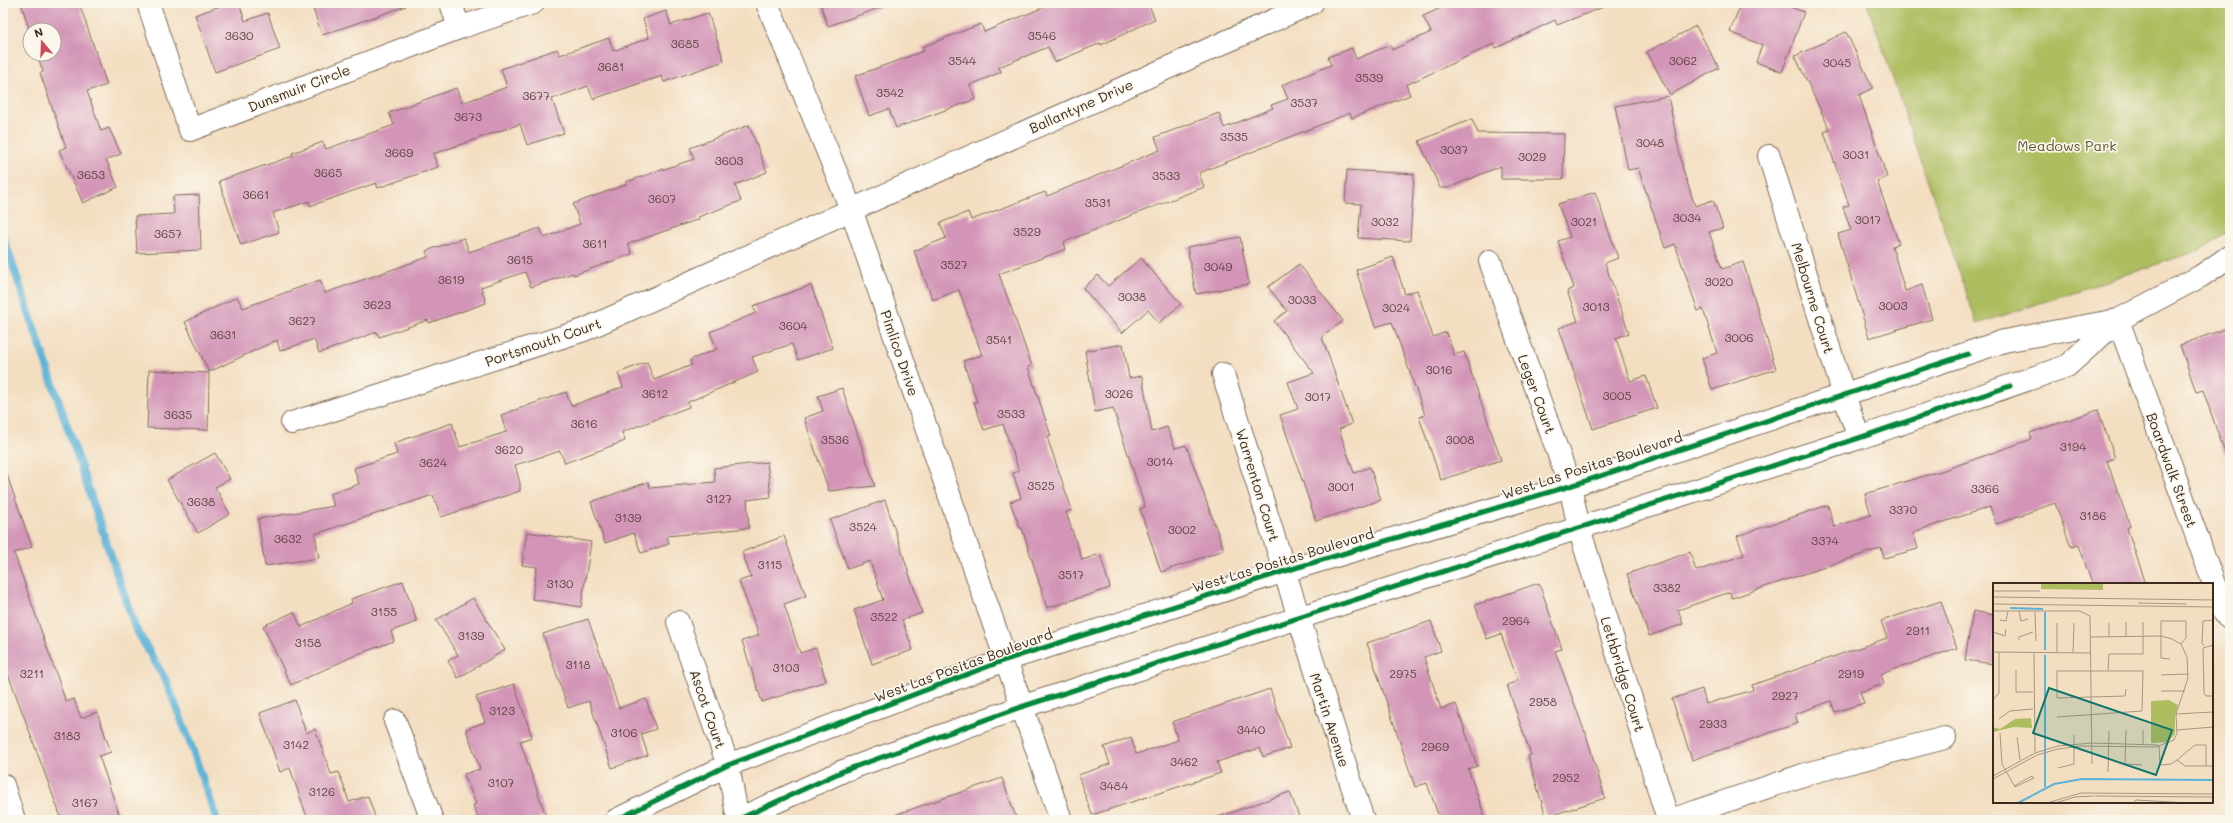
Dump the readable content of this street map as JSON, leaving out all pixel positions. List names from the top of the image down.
{
  "streets": {
    "street": [
      "Dunsmuir Circle",
      "Ballantyne Drive",
      "Melbourne Court",
      "Portsmouth Court",
      "Pimlico Drive",
      "Leger Court",
      "West Las Positas Boulevard",
      "Boardwalk Street",
      "Warrenton Court",
      "Lethbridge Court",
      "Ascot Court",
      "Martin Avenue"
    ]
  },
  "crossings": [
    ["Ballantyne Drive", "Portsmouth Court"],
    ["Ballantyne Drive", "Pimlico Drive"],
    ["Melbourne Court", "West Las Positas Boulevard"],
    ["Portsmouth Court", "Pimlico Drive"],
    ["Pimlico Drive", "West Las Positas Boulevard"],
    ["Leger Court", "West Las Positas Boulevard"],
    ["Leger Court", "Lethbridge Court"],
    ["West Las Positas Boulevard", "Boardwalk Street"],
    ["West Las Positas Boulevard", "Warrenton Court"],
    ["West Las Positas Boulevard", "Lethbridge Court"],
    ["West Las Positas Boulevard", "Ascot Court"],
    ["West Las Positas Boulevard", "Martin Avenue"],
    ["Warrenton Court", "Martin Avenue"]
  ],
  "parks": ["Meadows Park"],
  "house_numbers": [
    "3630",
    "3546",
    "3685",
    "3544",
    "3062",
    "3045",
    "3681",
    "3539",
    "3542",
    "3677",
    "3537",
    "3673",
    "3535",
    "3048",
    "3037",
    "3669",
    "3031",
    "3029",
    "3603",
    "3665",
    "3653",
    "3533",
    "3661",
    "3607",
    "3531",
    "3034",
    "3017",
    "3032",
    "3021",
    "3529",
    "3657",
    "3611",
    "3615",
    "3527",
    "3049",
    "3619",
    "3020",
    "3038",
    "3033",
    "3623",
    "3003",
    "3013",
    "3024",
    "3627",
    "3604",
    "3631",
    "3006",
    "3541",
    "3016",
    "3612",
    "3026",
    "3005",
    "3017",
    "3533",
    "3635",
    "3616",
    "3536",
    "3008",
    "3194",
    "3620",
    "3014",
    "3624",
    "3525",
    "3001",
    "3366",
    "3127",
    "3638",
    "3370",
    "3186",
    "3139",
    "3524",
    "3002",
    "3632",
    "3374",
    "3115",
    "3517",
    "3130",
    "3382",
    "3155",
    "3522",
    "2964",
    "2911",
    "3139",
    "3158",
    "3118",
    "3103",
    "3211",
    "2975",
    "2919",
    "2927",
    "2958",
    "3123",
    "2933",
    "3440",
    "3106",
    "3183",
    "3142",
    "2969",
    "3462",
    "2952",
    "3107",
    "3484",
    "3126",
    "3167"
  ],
  "north": "top"
}
